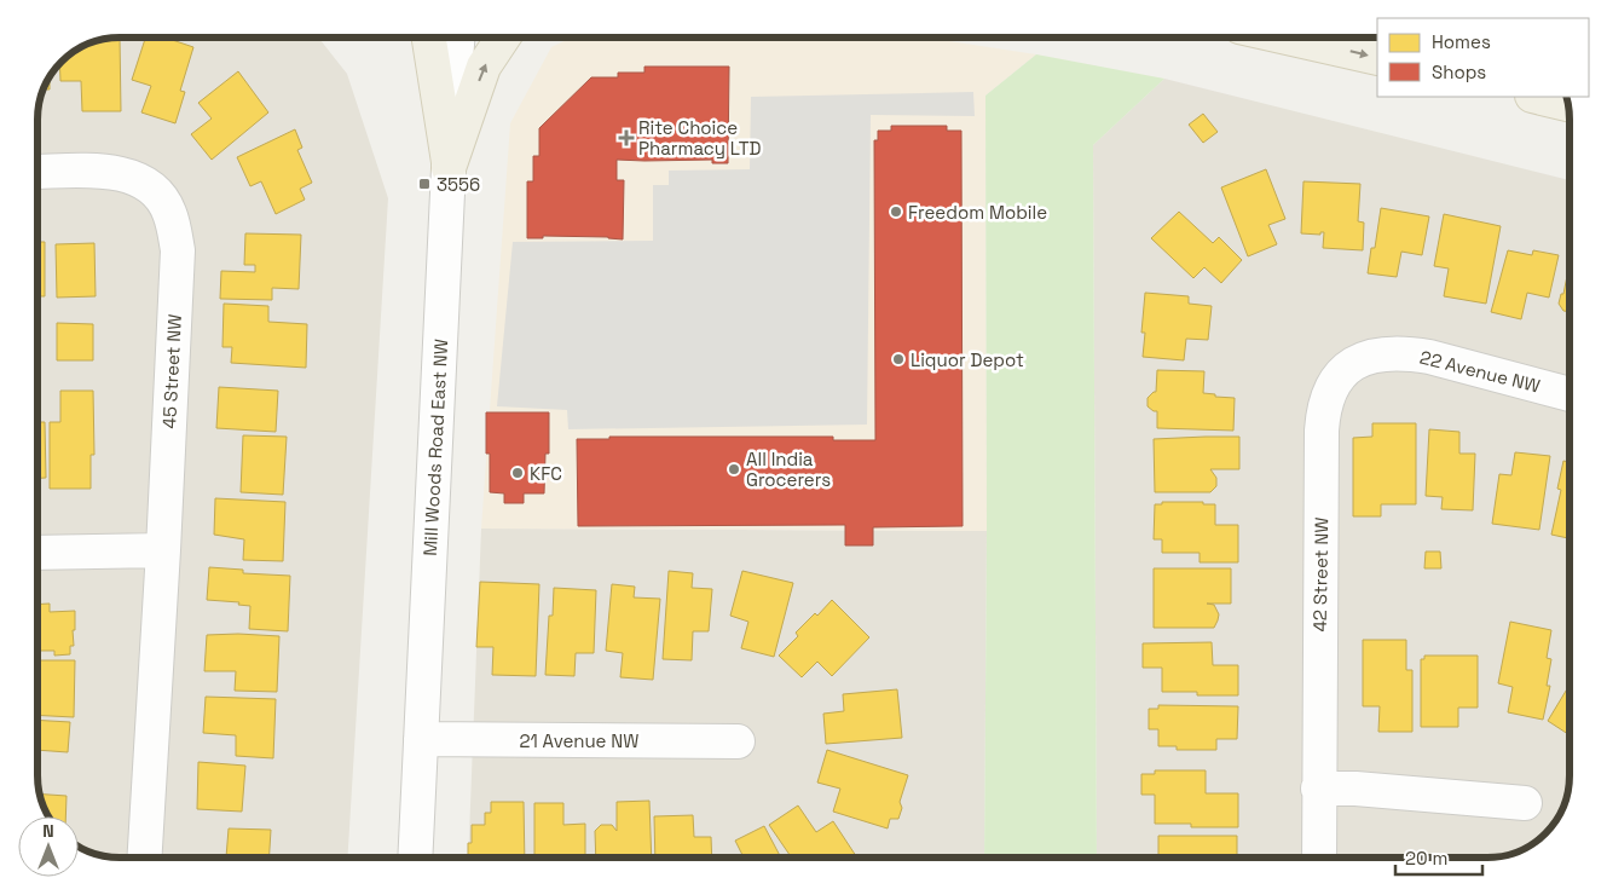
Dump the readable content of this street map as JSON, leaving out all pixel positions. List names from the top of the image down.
{
  "streets": {
    "street": [
      "45 Street NW",
      "22 Avenue NW",
      "Mill Woods Road East NW",
      "42 Street NW",
      "21 Avenue NW"
    ]
  },
  "crossings": [
    ["22 Avenue NW", "42 Street NW"],
    ["Mill Woods Road East NW", "21 Avenue NW"]
  ],
  "places": {
    "health": ["Rite Choice Pharmacy LTD"],
    "transit": ["3556"],
    "other": [
      "Freedom Mobile",
      "Liquor Depot",
      "All India Grocerers",
      "KFC"
    ]
  },
  "legend": ["Homes", "Shops"],
  "scale_bar": "20 m",
  "north": "top"
}
